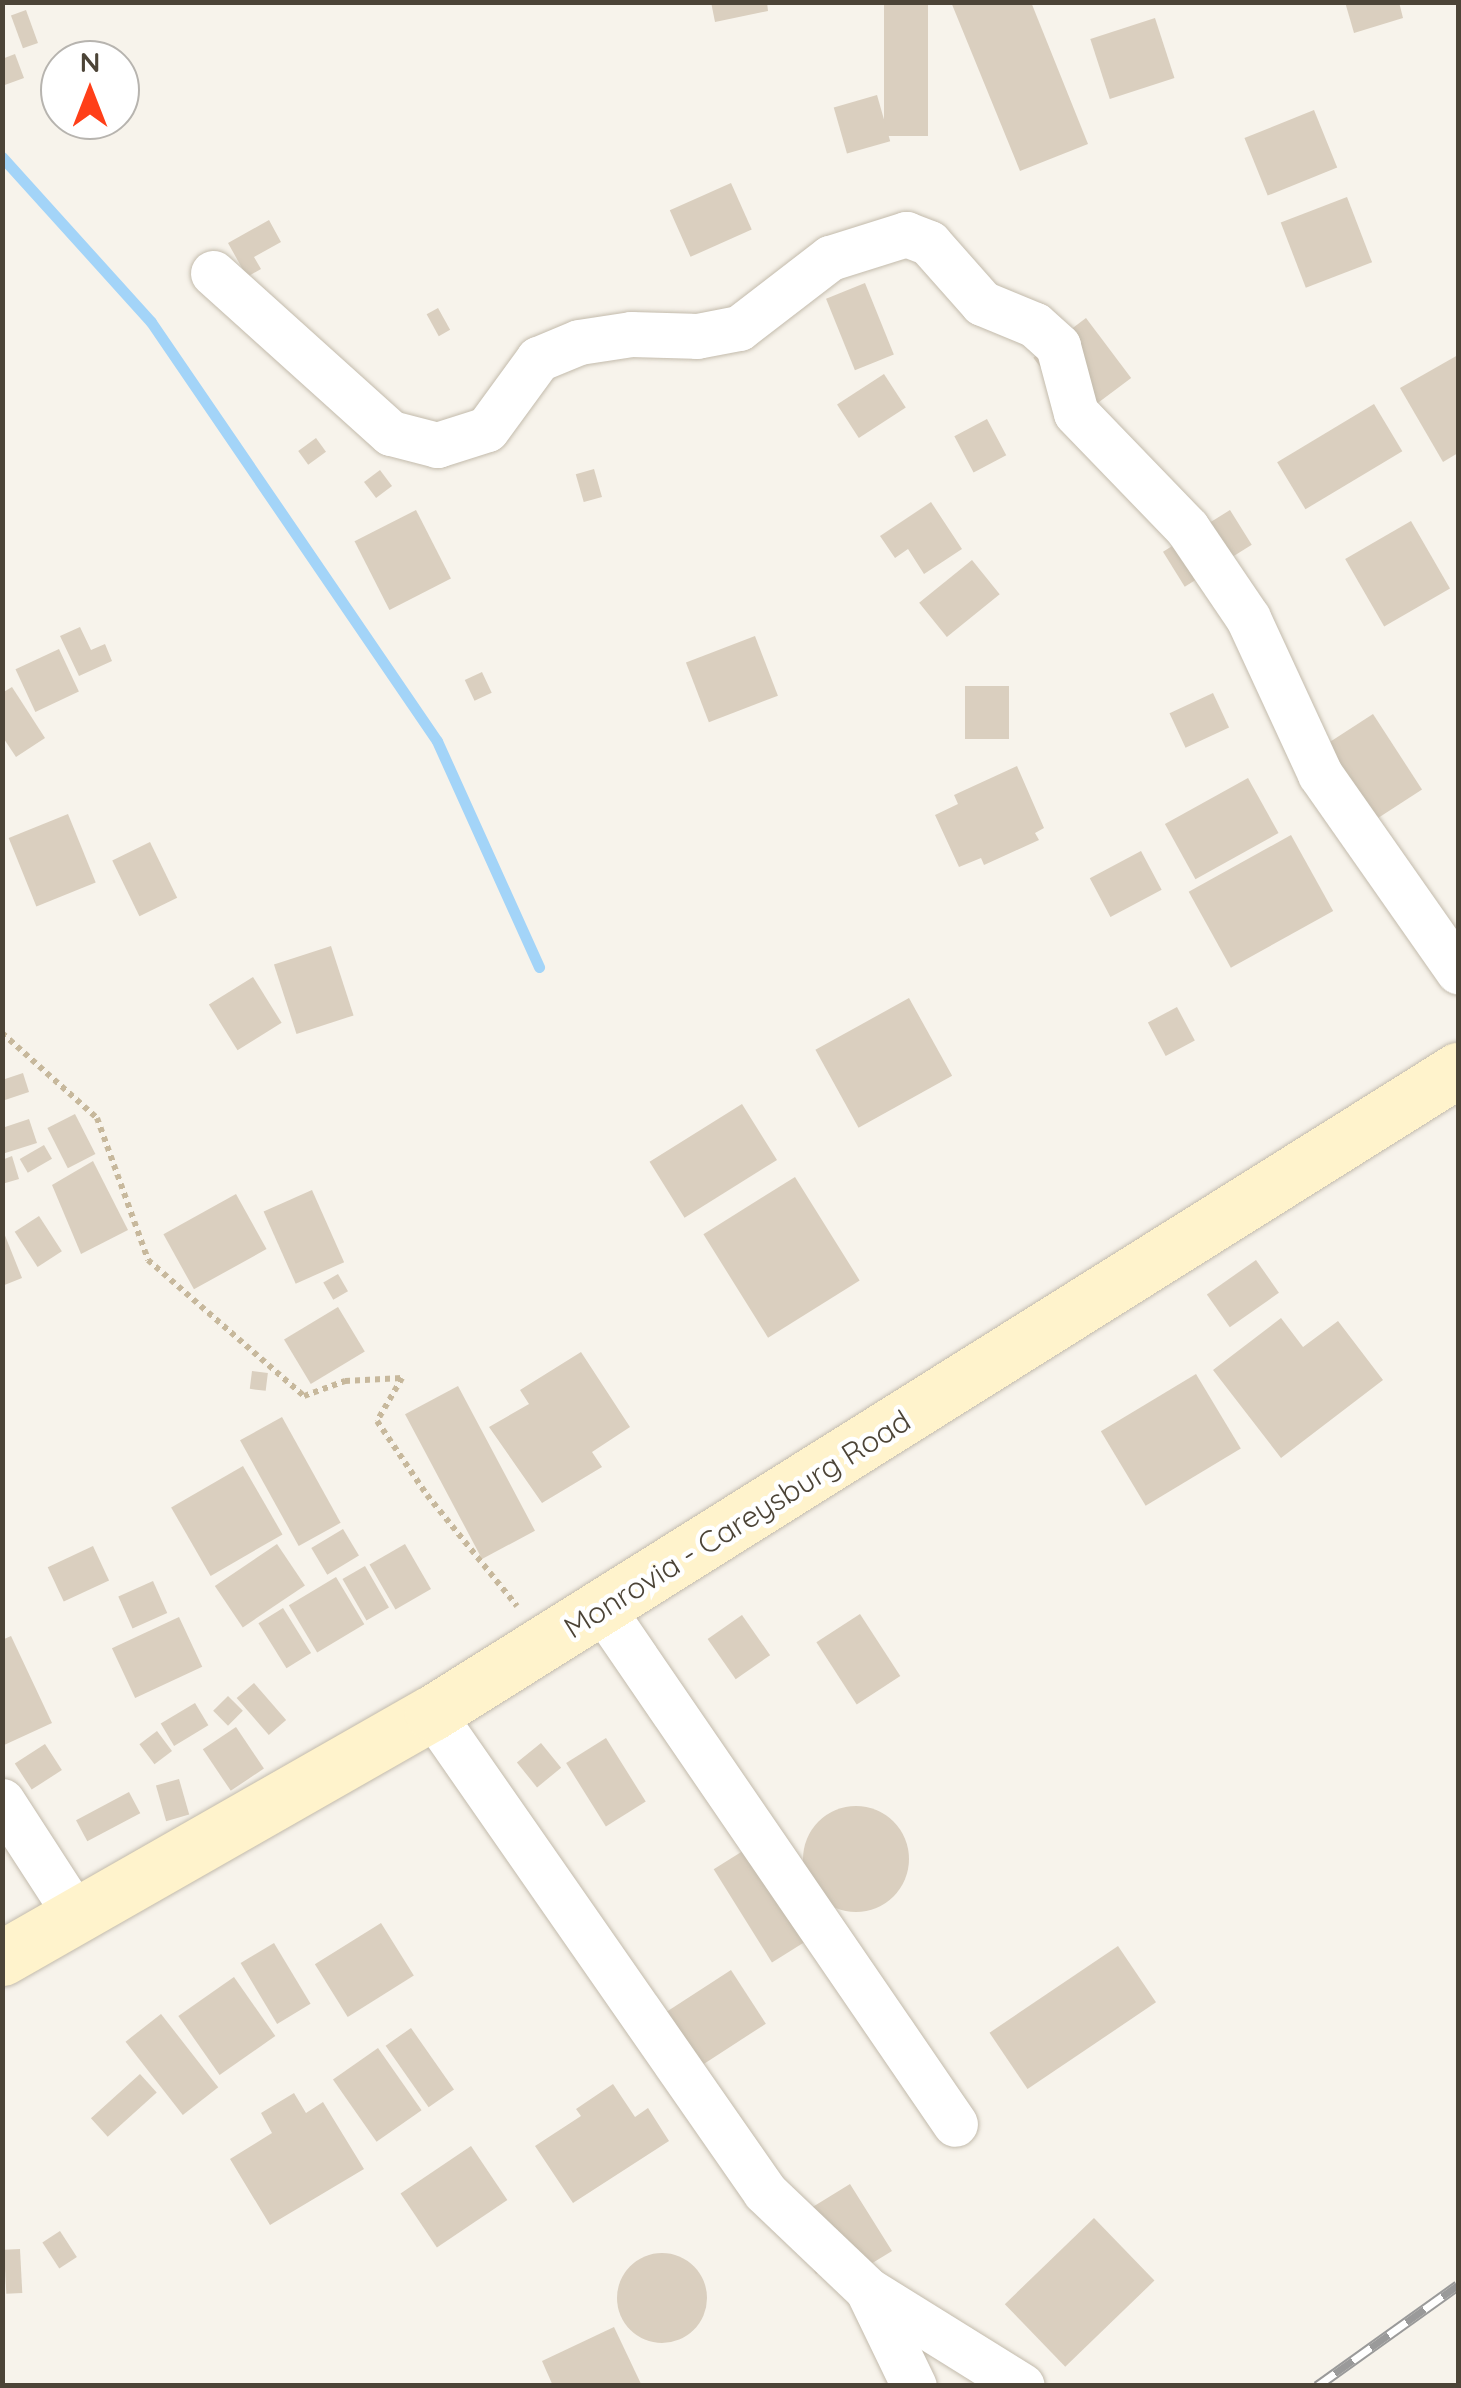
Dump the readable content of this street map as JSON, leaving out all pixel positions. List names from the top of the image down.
{
  "streets": {
    "main road": ["Monrovia - Careysburg Road"]
  },
  "north": "top"
}
